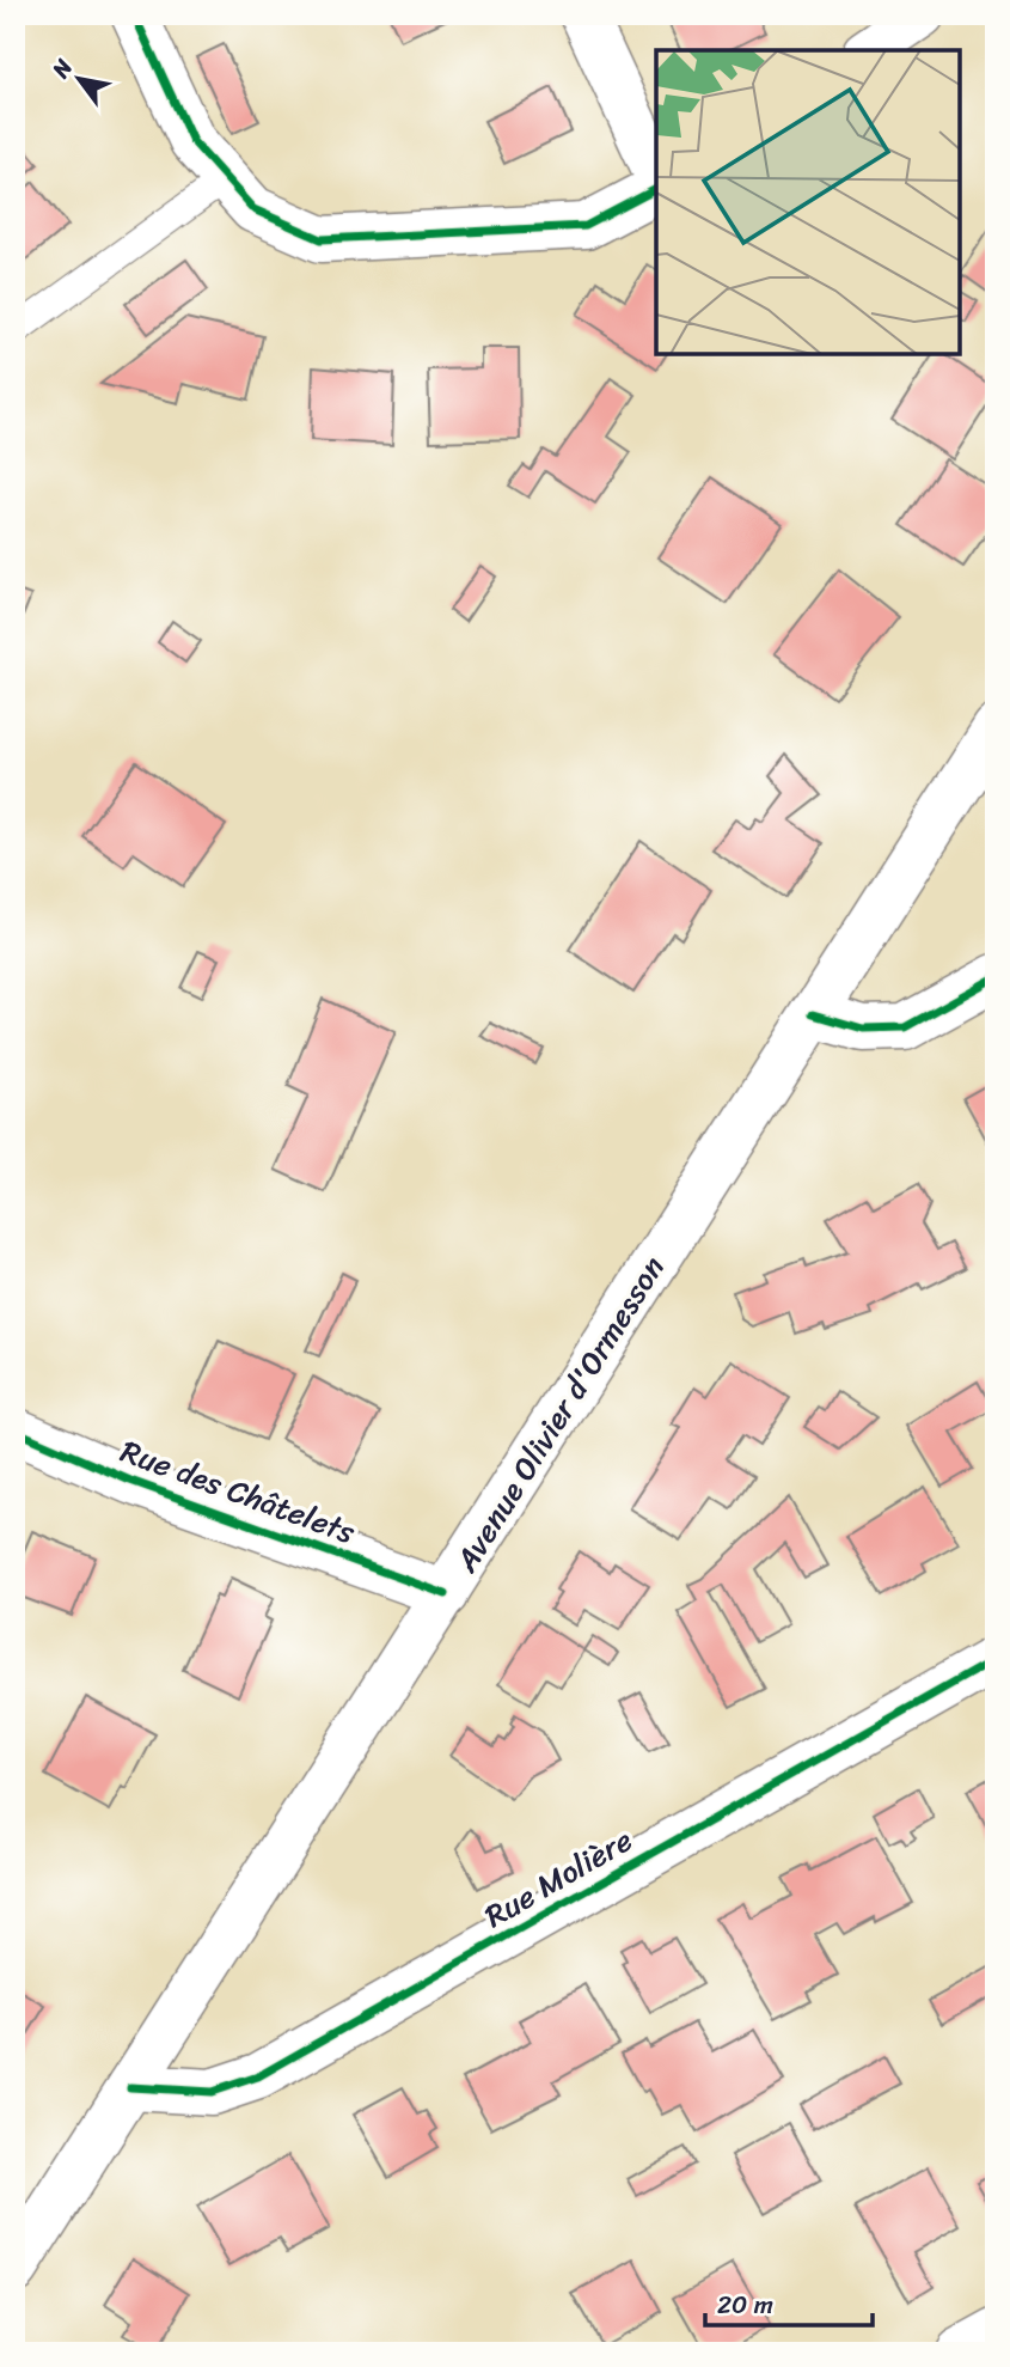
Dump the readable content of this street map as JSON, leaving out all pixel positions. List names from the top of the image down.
{
  "streets": {
    "street": ["Avenue Olivier d'Ormesson", "Rue des Châtelets", "Rue Molière"]
  },
  "crossings": [
    ["Avenue Olivier d'Ormesson", "Rue des Châtelets"],
    ["Avenue Olivier d'Ormesson", "Rue Molière"]
  ],
  "scale_bar": "20 m",
  "north": "top left"
}
